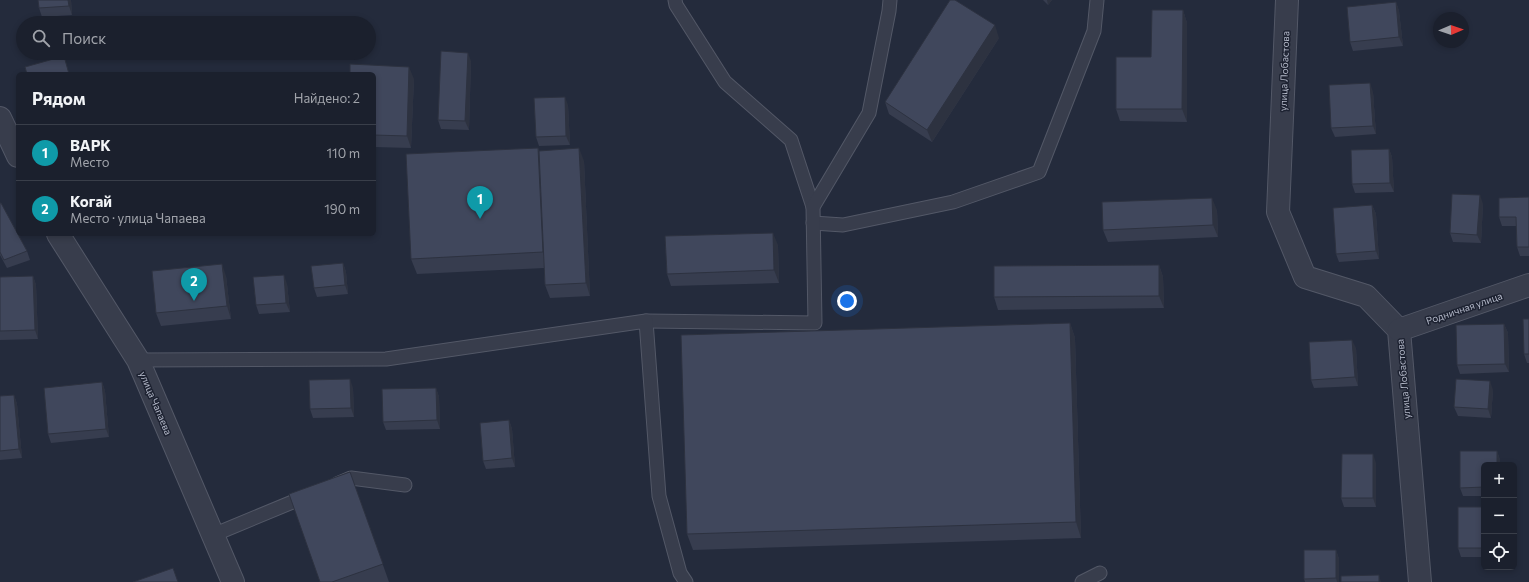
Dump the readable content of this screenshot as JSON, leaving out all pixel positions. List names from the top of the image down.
{
  "streets": {
    "street": ["улица Лобастова", "Родничная улица", "улица Чапаева"]
  },
  "crossings": [
    ["улица Лобастова", "Родничная улица"]
  ],
  "north": "right",
  "page": {
    "search": "Поиск",
    "heading": ["Рядом", "Найдено: 2"],
    "list": [
      {
        "mark": "1",
        "name": "ВАРК",
        "note": "Место",
        "value": "110 m"
      },
      {
        "mark": "2",
        "name": "Когай",
        "note": "Место · улица Чапаева",
        "value": "190 m"
      }
    ],
    "pins": ["1", "2"],
    "map_buttons": ["+", "−"]
  }
}
